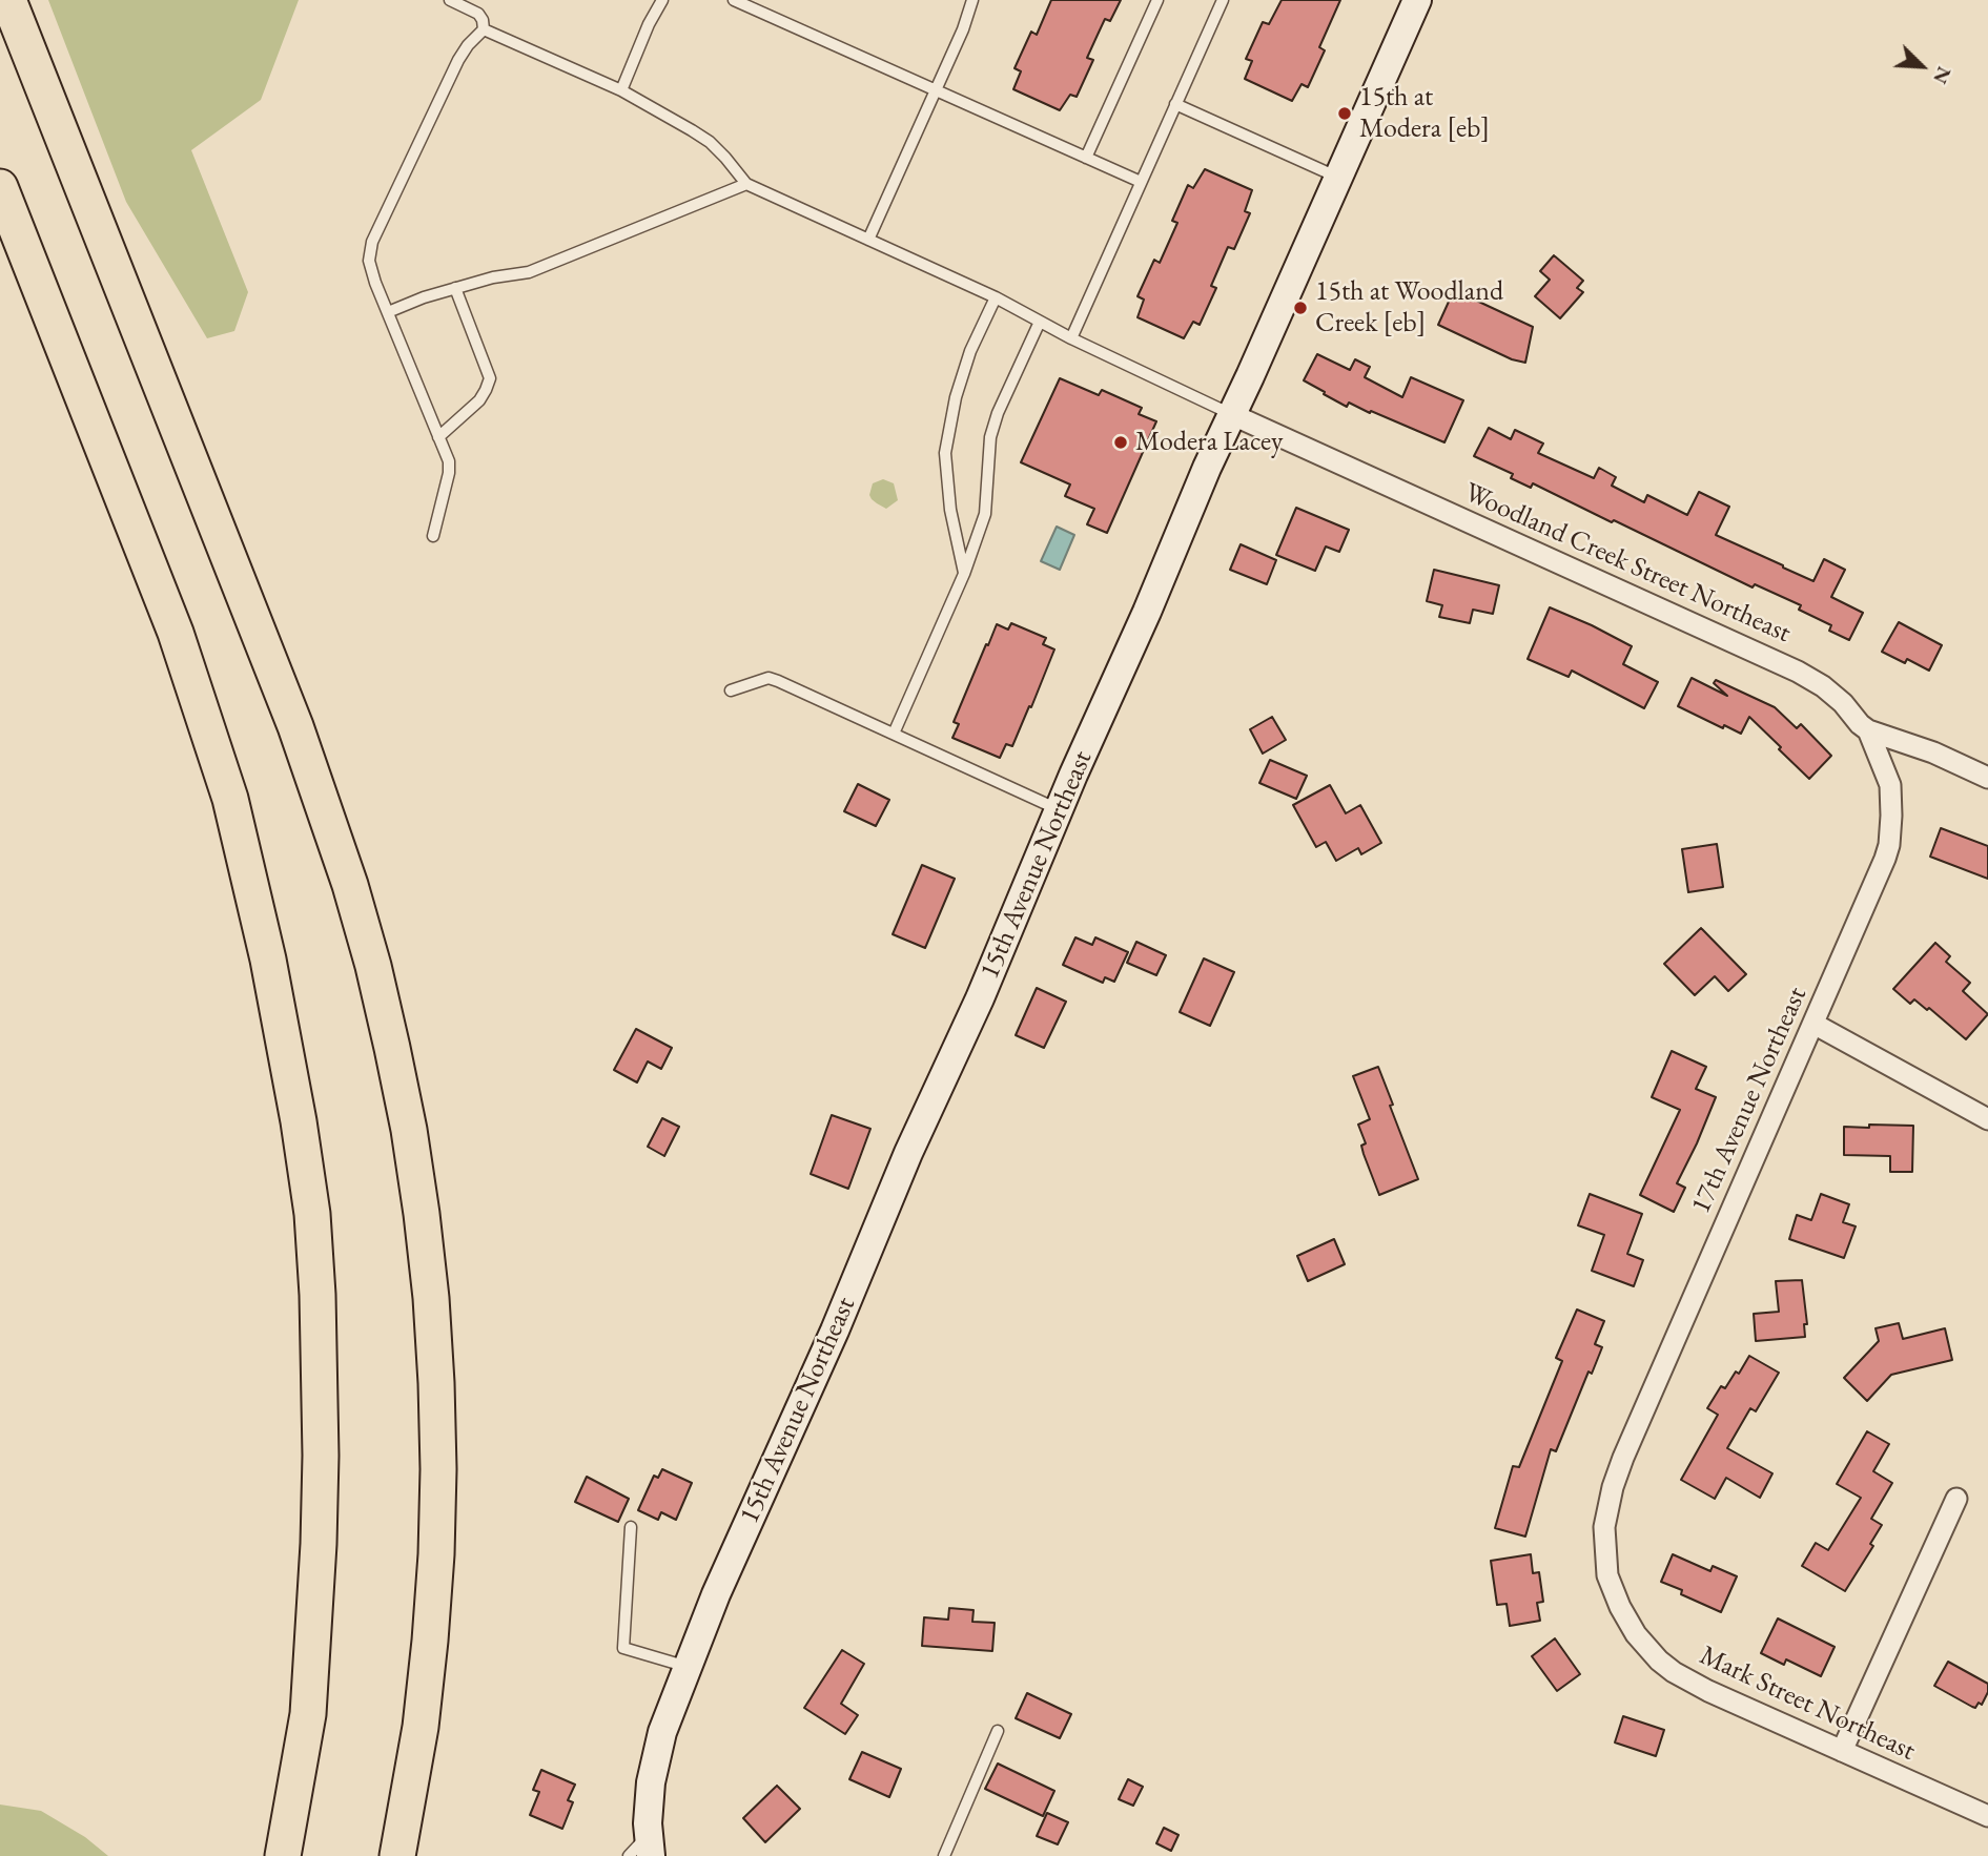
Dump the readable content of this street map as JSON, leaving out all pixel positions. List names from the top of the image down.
{
  "streets": {
    "street": [
      "Woodland Creek Street Northeast",
      "15th Avenue Northeast",
      "17th Avenue Northeast",
      "Mark Street Northeast"
    ]
  },
  "crossings": [
    ["Woodland Creek Street Northeast", "15th Avenue Northeast"],
    ["Woodland Creek Street Northeast", "17th Avenue Northeast"],
    ["17th Avenue Northeast", "Mark Street Northeast"]
  ],
  "places": ["15th at Modera [eb]", "15th at Woodland Creek [eb]", "Modera Lacey"],
  "north": "bottom right"
}
